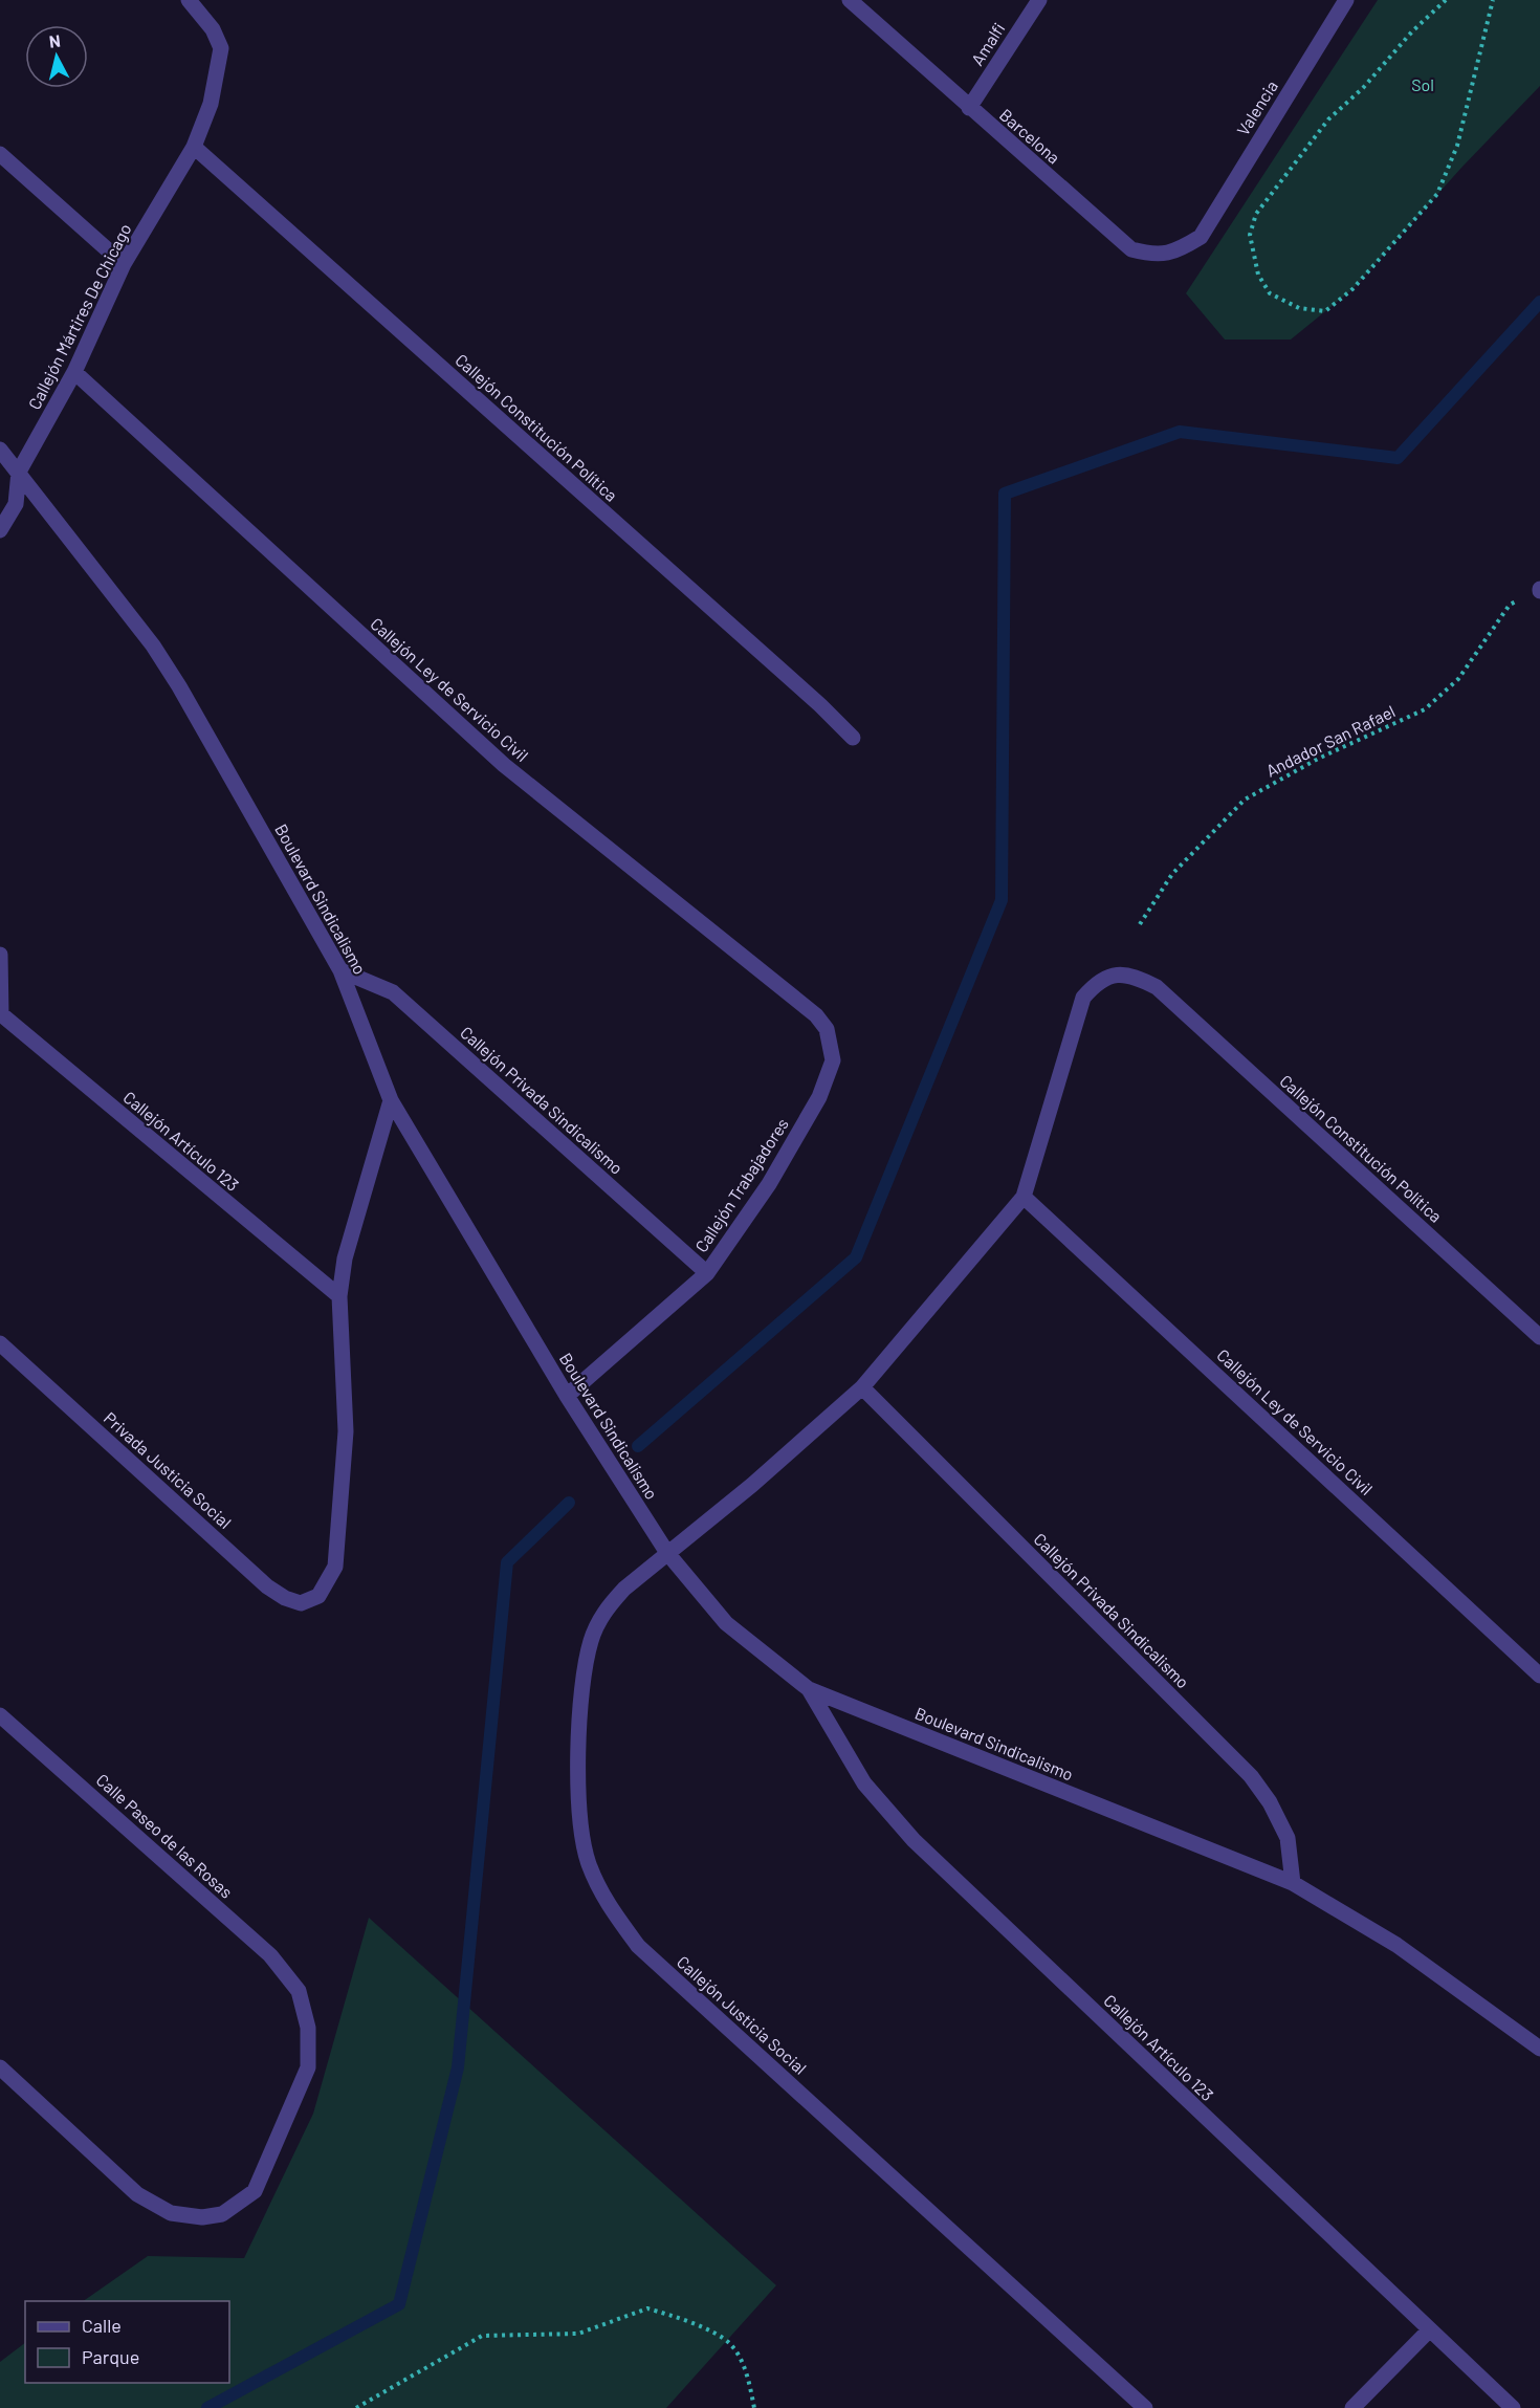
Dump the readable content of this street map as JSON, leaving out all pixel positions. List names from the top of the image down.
{
  "streets": {
    "street": [
      "Amalfi",
      "Valencia",
      "Barcelona",
      "Callejón Mártires De Chicago",
      "Callejón Constitución Política",
      "Callejón Ley de Servicio Civil",
      "Boulevard Sindicalismo",
      "Callejón Privada Sindicalismo",
      "Callejón Artículo 123",
      "Callejón Trabajadores",
      "Privada Justicia Social",
      "Calle Paseo de las Rosas",
      "Callejón Justicia Social"
    ],
    "path": ["Andador San Rafael"]
  },
  "crossings": [
    ["Amalfi", "Barcelona"],
    ["Valencia", "Barcelona"],
    ["Callejón Mártires De Chicago", "Callejón Constitución Política"],
    ["Callejón Mártires De Chicago", "Callejón Ley de Servicio Civil"],
    ["Callejón Mártires De Chicago", "Boulevard Sindicalismo"],
    ["Callejón Constitución Política", "Callejón Ley de Servicio Civil"],
    ["Callejón Constitución Política", "Callejón Justicia Social"],
    ["Callejón Ley de Servicio Civil", "Callejón Trabajadores"],
    ["Callejón Ley de Servicio Civil", "Callejón Justicia Social"],
    ["Boulevard Sindicalismo", "Callejón Privada Sindicalismo"],
    ["Boulevard Sindicalismo", "Callejón Artículo 123"],
    ["Boulevard Sindicalismo", "Callejón Trabajadores"],
    ["Boulevard Sindicalismo", "Callejón Justicia Social"],
    ["Callejón Privada Sindicalismo", "Callejón Trabajadores"],
    ["Callejón Privada Sindicalismo", "Callejón Justicia Social"],
    ["Callejón Artículo 123", "Privada Justicia Social"]
  ],
  "parks": ["Sol"],
  "legend": ["Calle", "Parque"],
  "north": "top"
}
